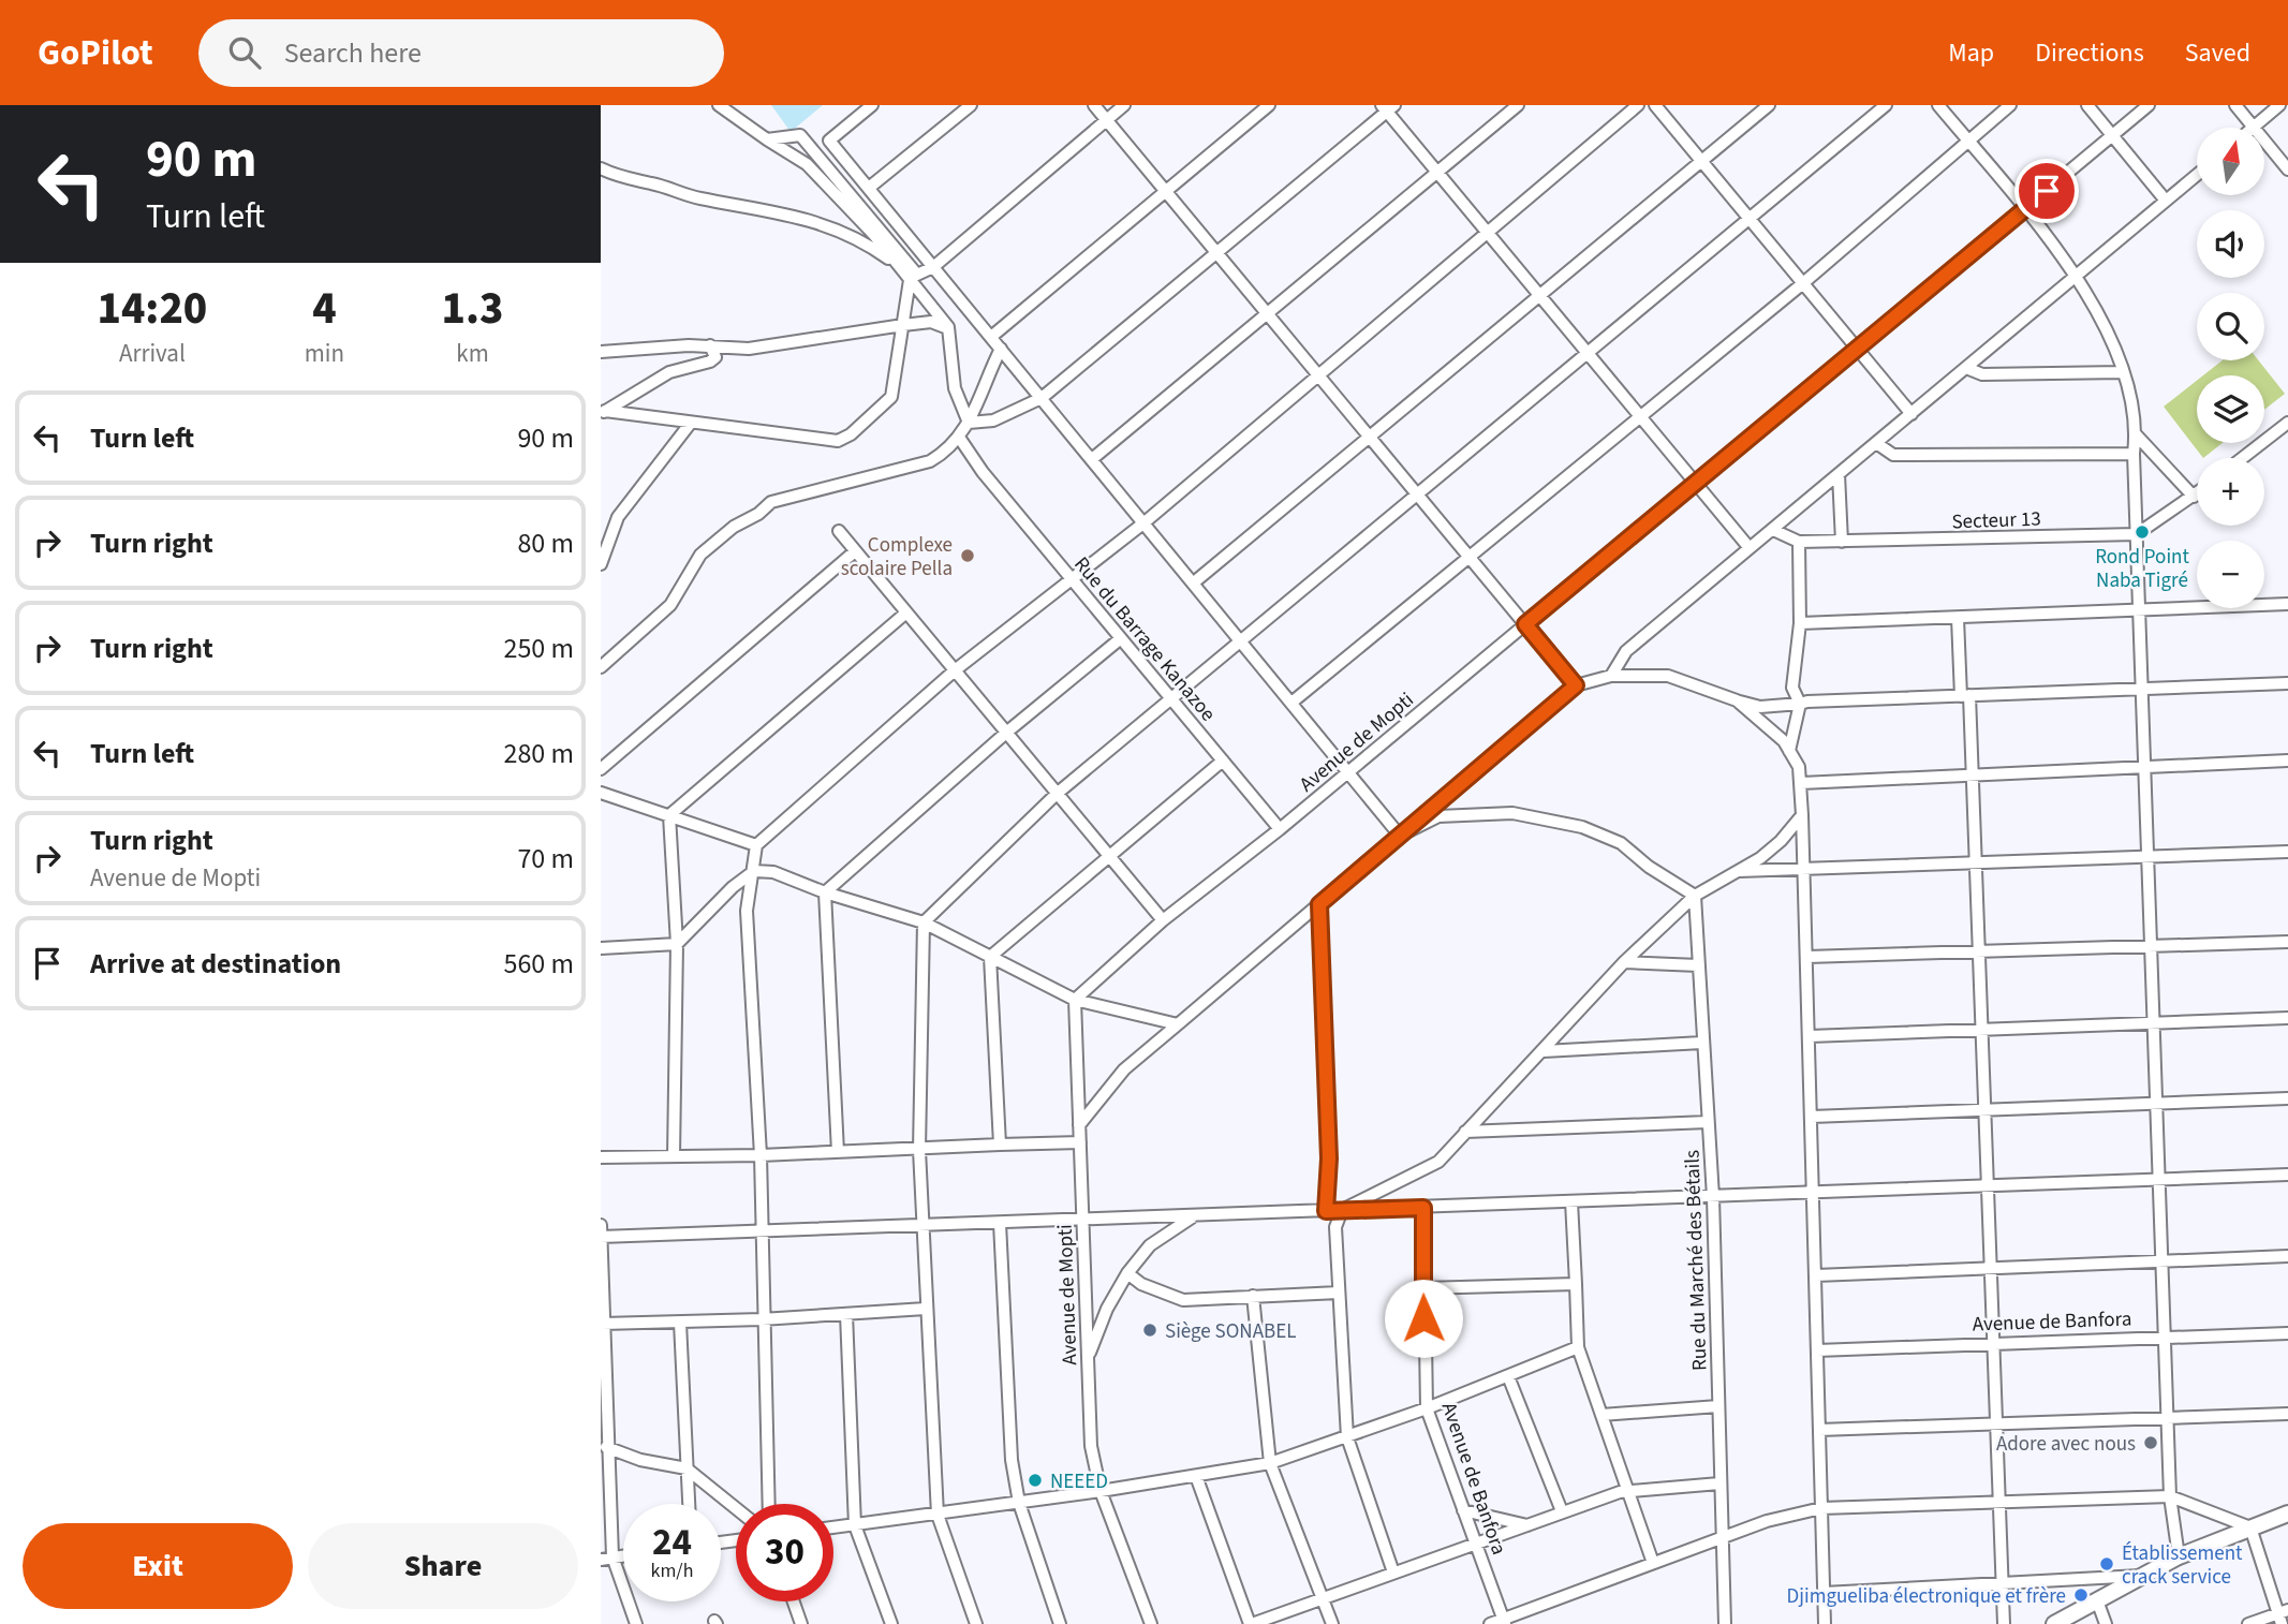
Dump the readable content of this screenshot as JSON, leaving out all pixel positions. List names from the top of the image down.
{
  "streets": {
    "street": [
      "Secteur 13",
      "Rue du Barrage Kanazoe",
      "Avenue de Mopti",
      "Rue du Marché des Bétails",
      "Avenue de Banfora"
    ]
  },
  "crossings": [
    ["Rue du Barrage Kanazoe", "Avenue de Mopti"]
  ],
  "places": [
    "Rond Point Naba Tigré",
    "Complexe scolaire Pella",
    "Siège SONABEL",
    "Adore avec nous",
    "NEEED",
    "Établissement crack service",
    "Djimgueliba électronique et frère"
  ],
  "north": "top",
  "page": {
    "header": "GoPilot",
    "search": "Search here",
    "nav": ["Map", "Directions", "Saved"],
    "turn": ["90 m", "Turn left"],
    "map_buttons": ["+", "−"],
    "eta": [
      "14:20",
      "Arrival",
      "4",
      "min",
      "1.3",
      "km"
    ],
    "list": [
      {
        "name": "Turn left",
        "value": "90 m"
      },
      {
        "name": "Turn right",
        "value": "80 m"
      },
      {
        "name": "Turn right",
        "value": "250 m"
      },
      {
        "name": "Turn left",
        "value": "280 m"
      },
      {
        "name": "Turn right",
        "note": "Avenue de Mopti",
        "value": "70 m"
      },
      {
        "name": "Arrive at destination",
        "value": "560 m"
      }
    ],
    "speed": "24 km/h",
    "limit": "30",
    "buttons": ["Exit", "Share"]
  }
}
